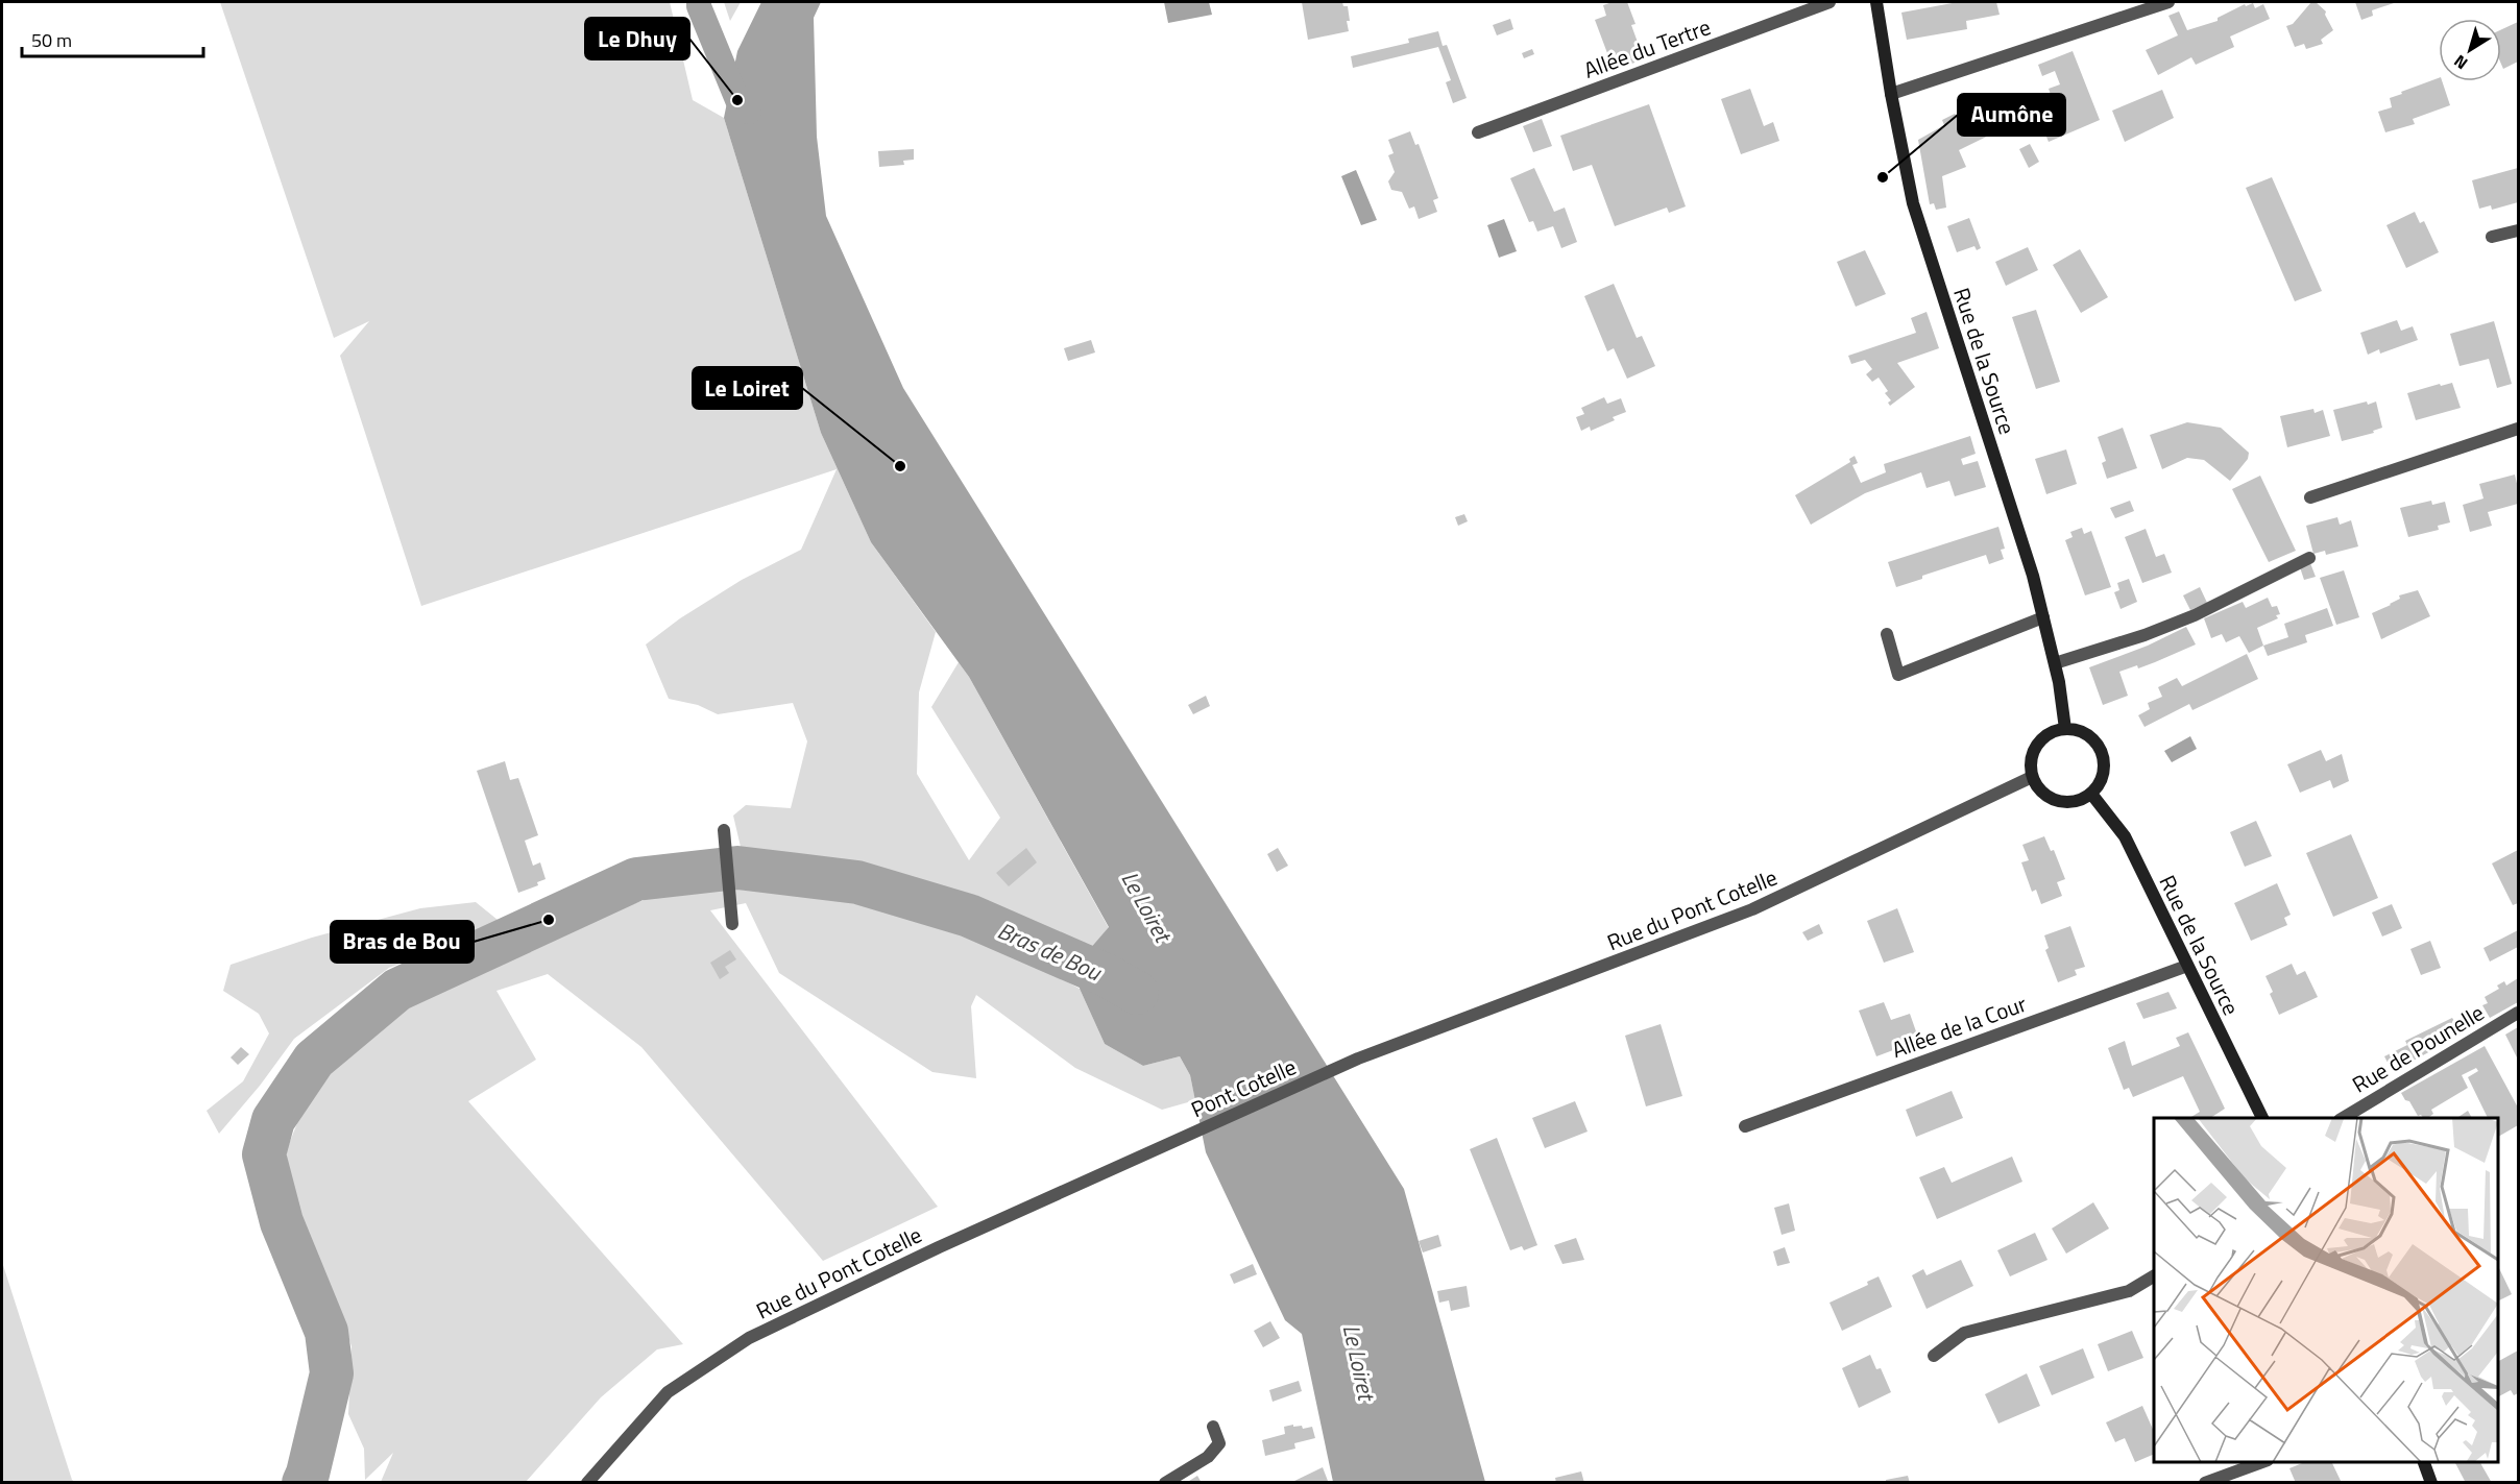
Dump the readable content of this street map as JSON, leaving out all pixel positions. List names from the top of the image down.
{
  "streets": {
    "main road": ["Rue de la Source"],
    "street": [
      "Allée du Tertre",
      "Rue du Pont Cotelle",
      "Allée de la Cour",
      "Rue de Pounelle",
      "Pont Cotelle"
    ]
  },
  "crossings": [
    ["Rue de la Source", "Rue du Pont Cotelle"],
    ["Rue de la Source", "Allée de la Cour"],
    ["Rue du Pont Cotelle", "Pont Cotelle"]
  ],
  "water": ["Le Loiret", "Bras de Bou"],
  "places": [
    "Le Dhuy",
    "Aumône",
    "Le Loiret",
    "Bras de Bou"
  ],
  "scale_bar": "50 m",
  "north": "bottom left"
}
